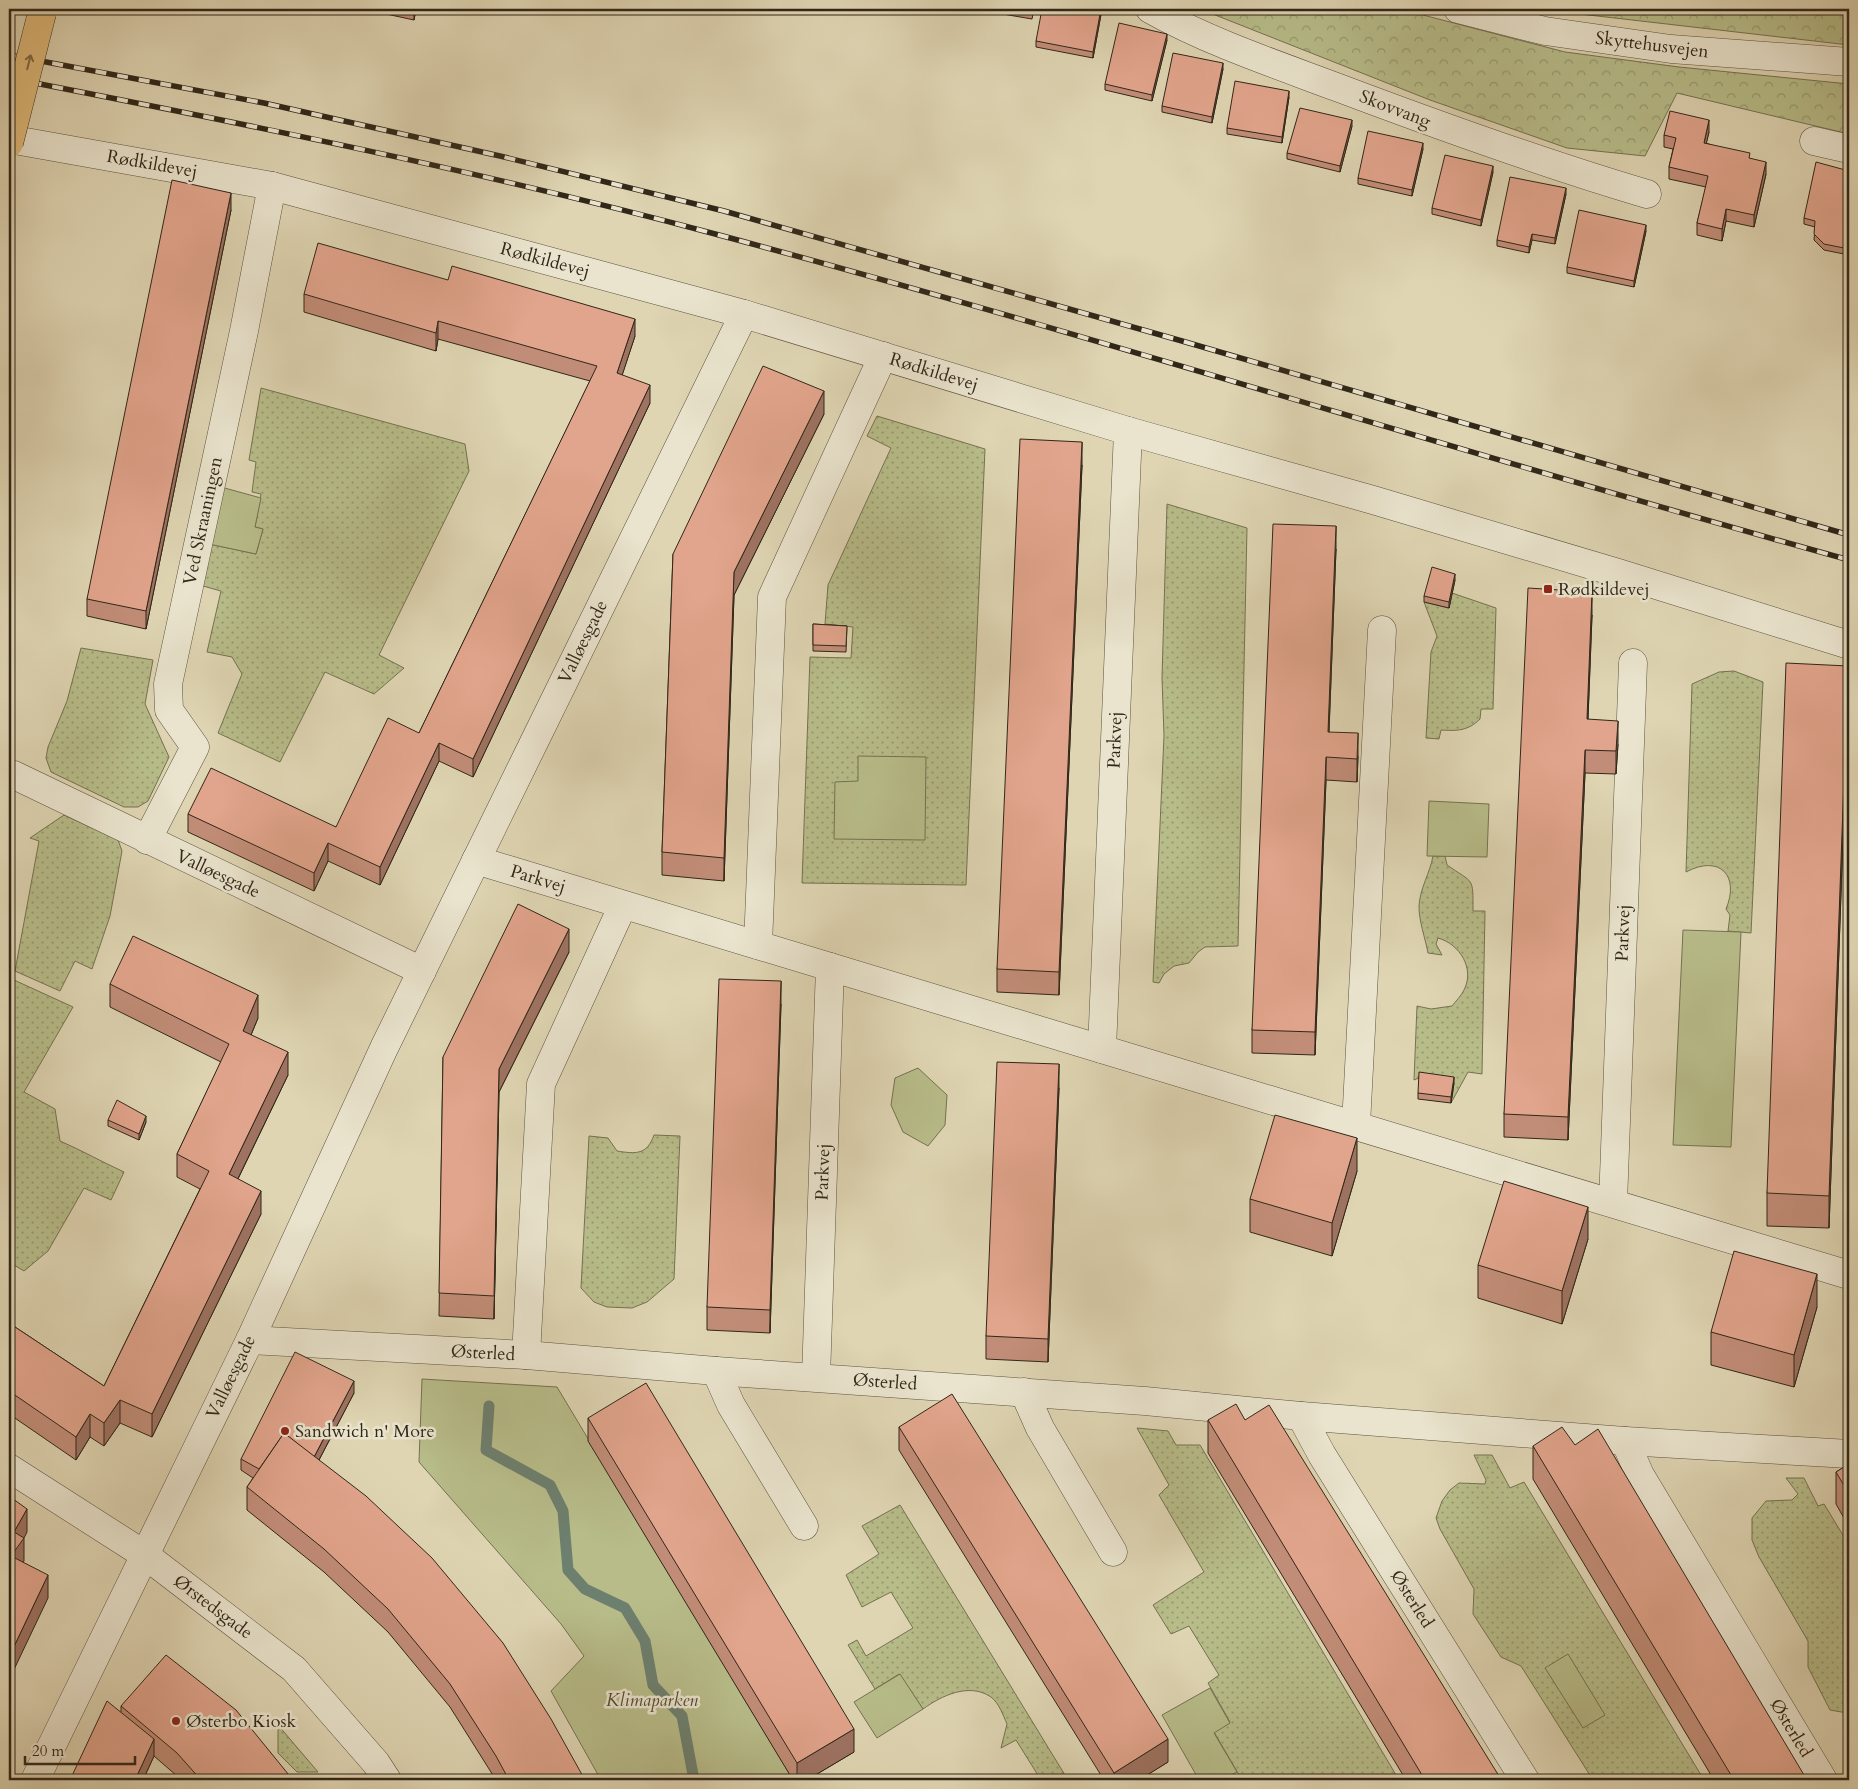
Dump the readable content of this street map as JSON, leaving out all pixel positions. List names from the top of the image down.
{
  "streets": {
    "street": [
      "Skyttehusvejen",
      "Skovvang",
      "Rødkildevej",
      "Ved Skraaningen",
      "Valløesgade",
      "Parkvej",
      "Østerled",
      "Ørstedsgade"
    ]
  },
  "crossings": [
    ["Rødkildevej", "Ved Skraaningen"],
    ["Rødkildevej", "Valløesgade"],
    ["Rødkildevej", "Parkvej"],
    ["Ved Skraaningen", "Valløesgade"],
    ["Valløesgade", "Parkvej"],
    ["Valløesgade", "Østerled"],
    ["Valløesgade", "Ørstedsgade"],
    ["Parkvej", "Østerled"]
  ],
  "parks": ["Klimaparken"],
  "places": {
    "transit": ["Rødkildevej"],
    "other": ["Sandwich n' More", "Østerbo Kiosk"]
  },
  "scale_bar": "20 m"
}
